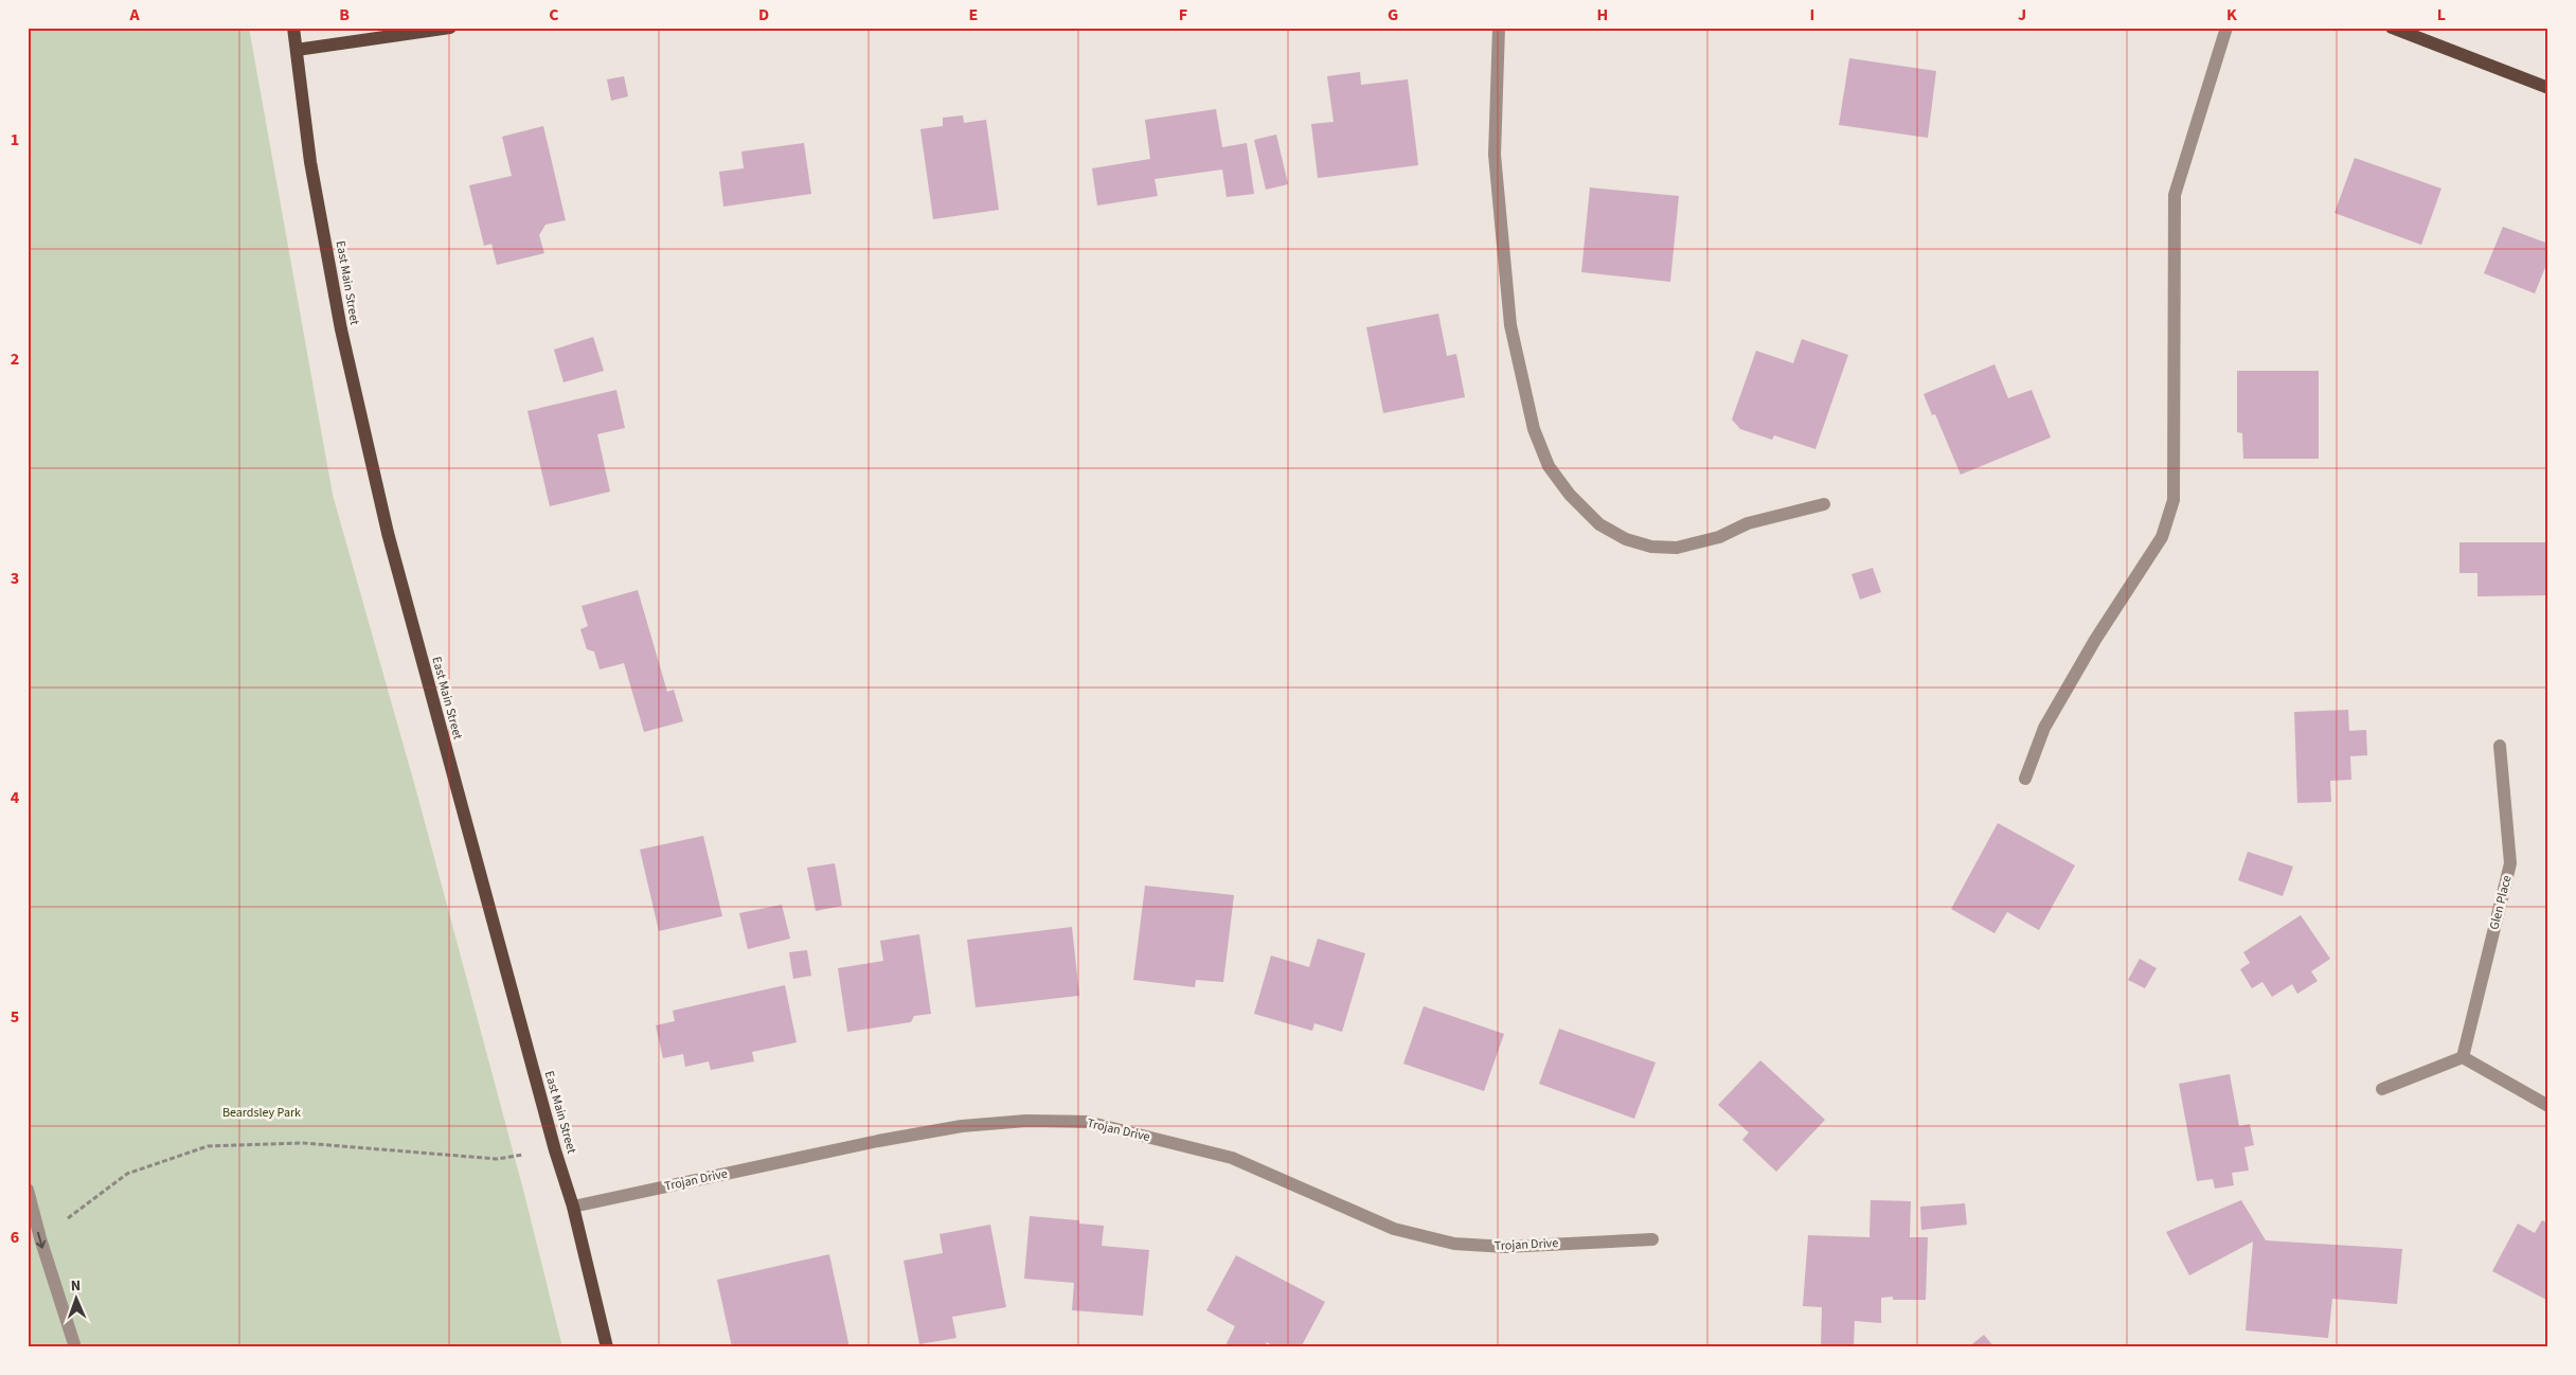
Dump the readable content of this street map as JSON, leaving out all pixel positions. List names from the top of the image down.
{
  "streets": {
    "main road": ["East Main Street"],
    "street": ["Glen Place", "Trojan Drive"]
  },
  "crossings": [
    ["East Main Street", "Trojan Drive"]
  ],
  "parks": ["Beardsley Park"],
  "north": "top",
  "grid": {
    "columns": [
      "A",
      "B",
      "C",
      "D",
      "E",
      "F",
      "G",
      "H",
      "I",
      "J",
      "K",
      "L"
    ],
    "rows": [
      "1",
      "2",
      "3",
      "4",
      "5",
      "6"
    ]
  }
}
